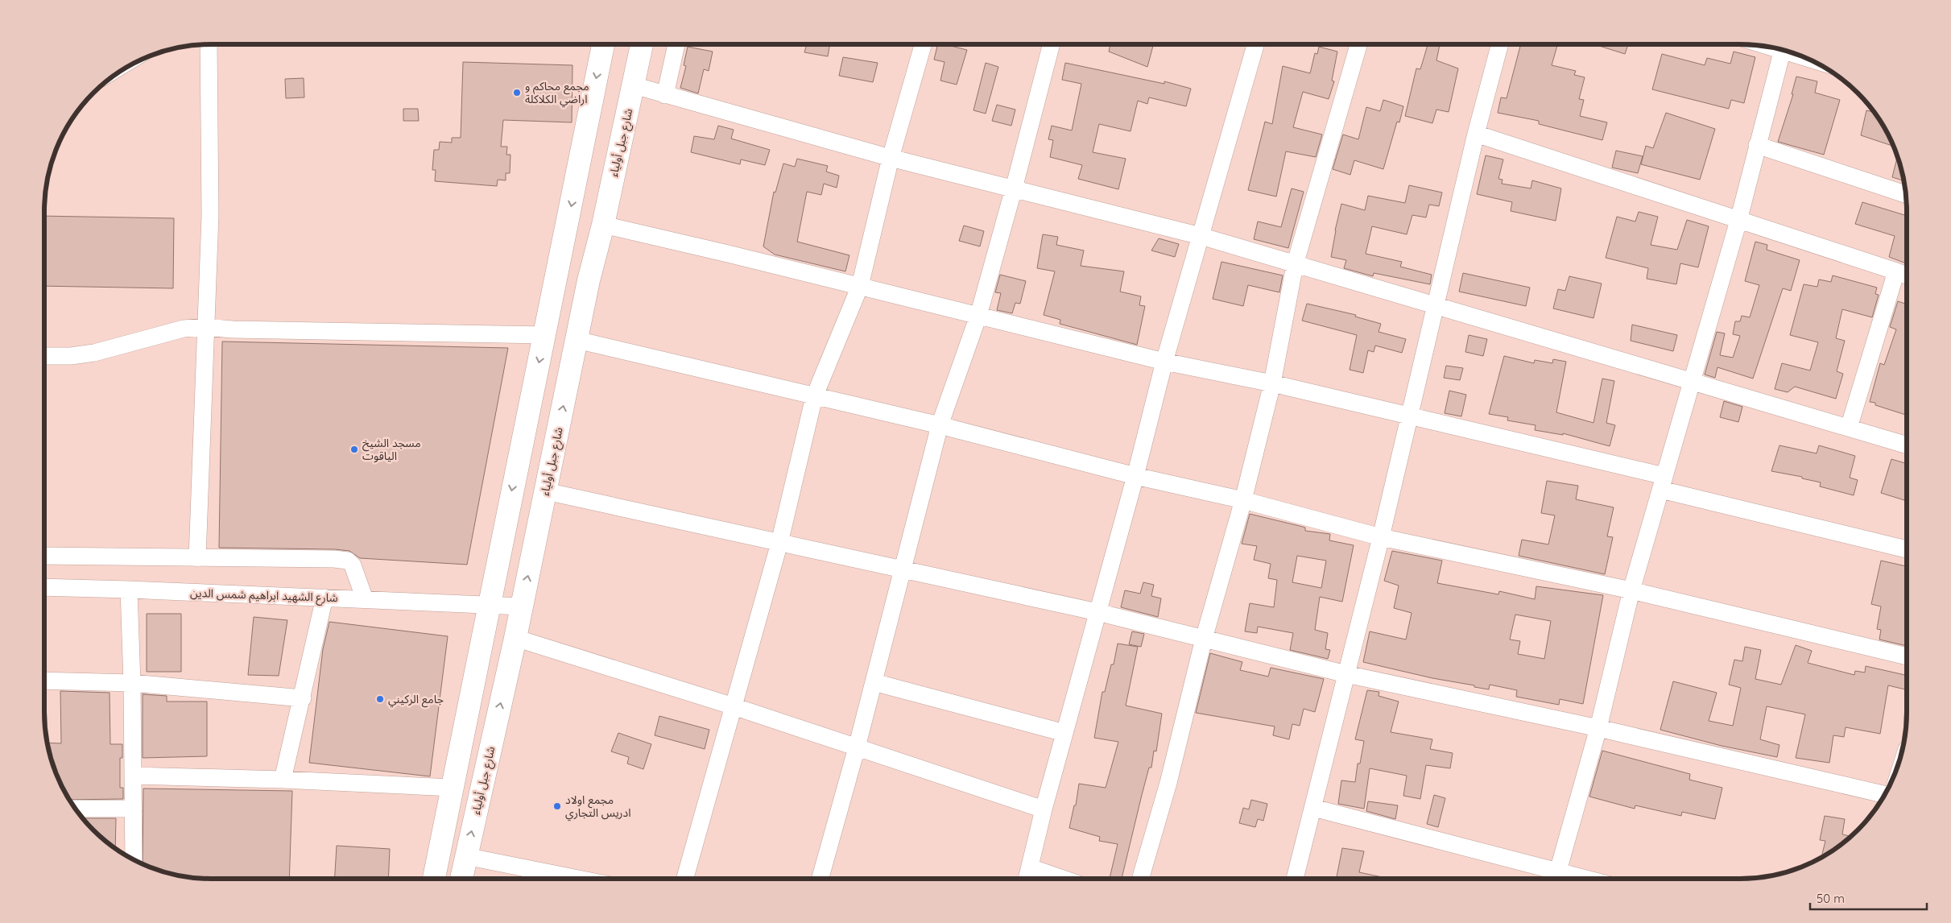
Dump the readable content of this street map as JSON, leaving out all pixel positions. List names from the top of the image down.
{
  "streets": {
    "main road": ["شارع جبل أولياء"],
    "street": ["شارع الشهيد ابراهيم شمس الدين"]
  },
  "crossings": [
    ["شارع جبل أولياء", "شارع الشهيد ابراهيم شمس الدين"]
  ],
  "places": [
    "مجمع محاكم و اراضي الكلاكلة",
    "مسجد الشيخ الياقوت",
    "جامع الركيني",
    "مجمع اولاد ادريس التجاري"
  ],
  "scale_bar": "50 m"
}
